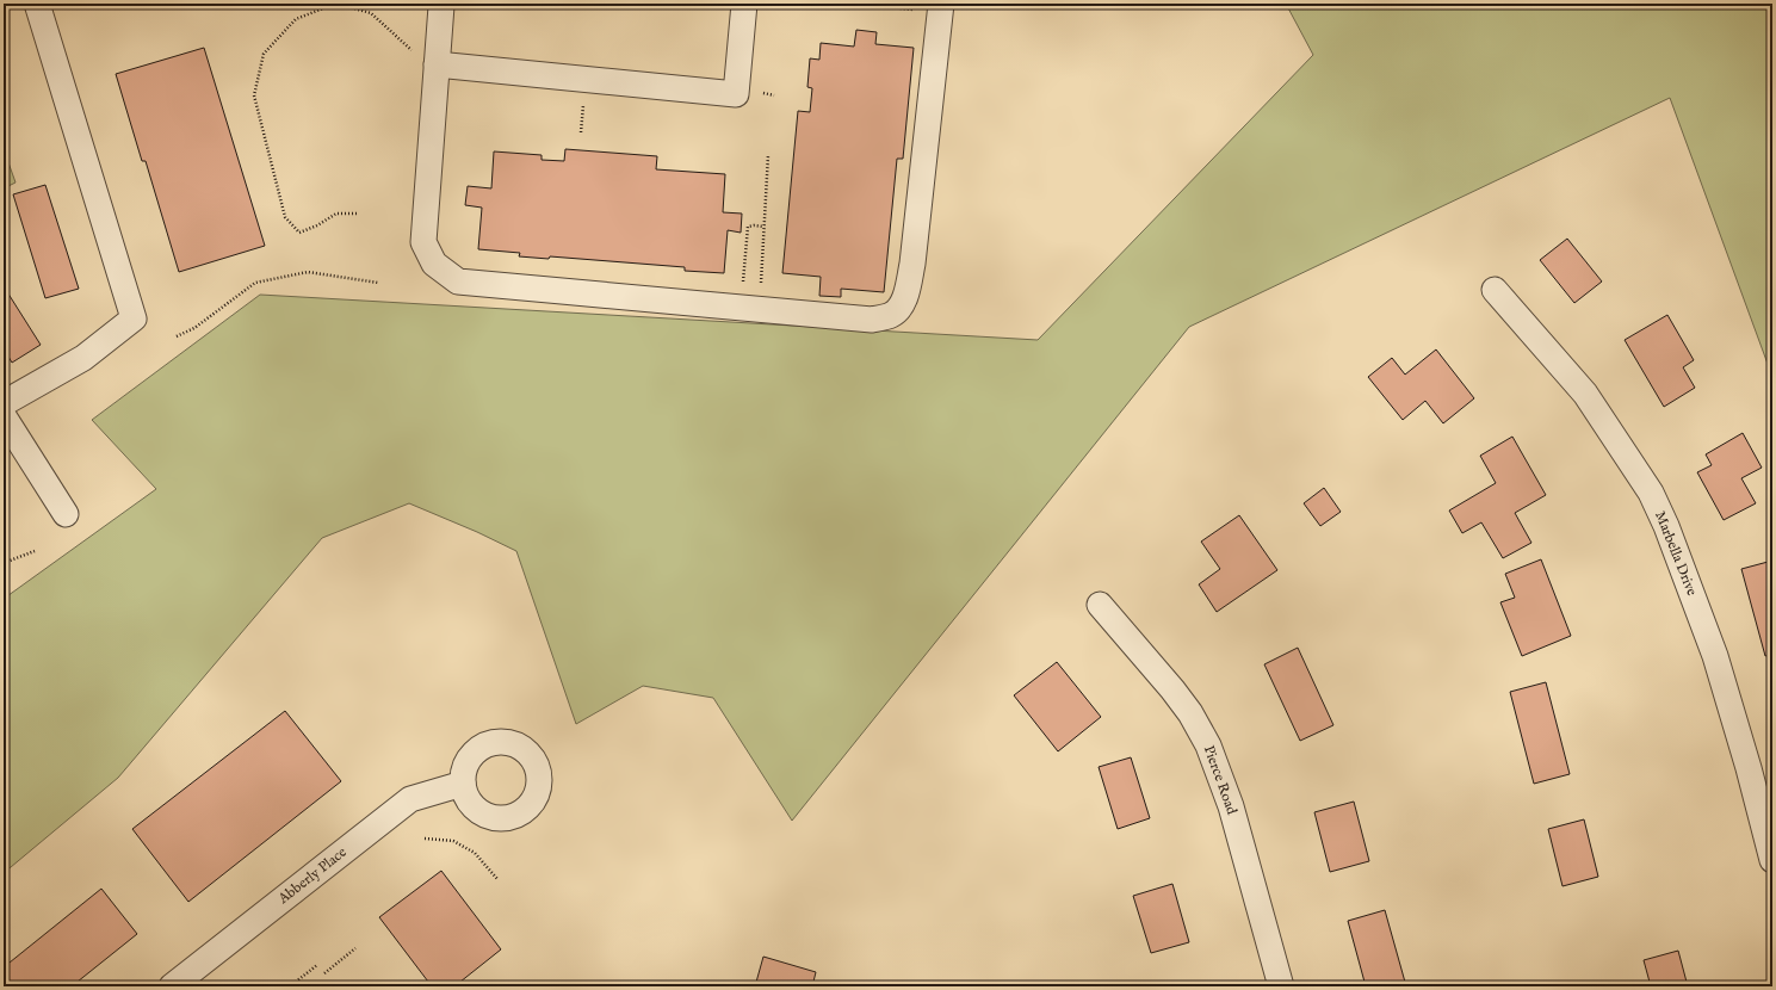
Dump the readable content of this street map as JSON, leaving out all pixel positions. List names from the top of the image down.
{
  "streets": {
    "street": ["Marbella Drive", "Pierce Road", "Abberly Place"]
  }
}
